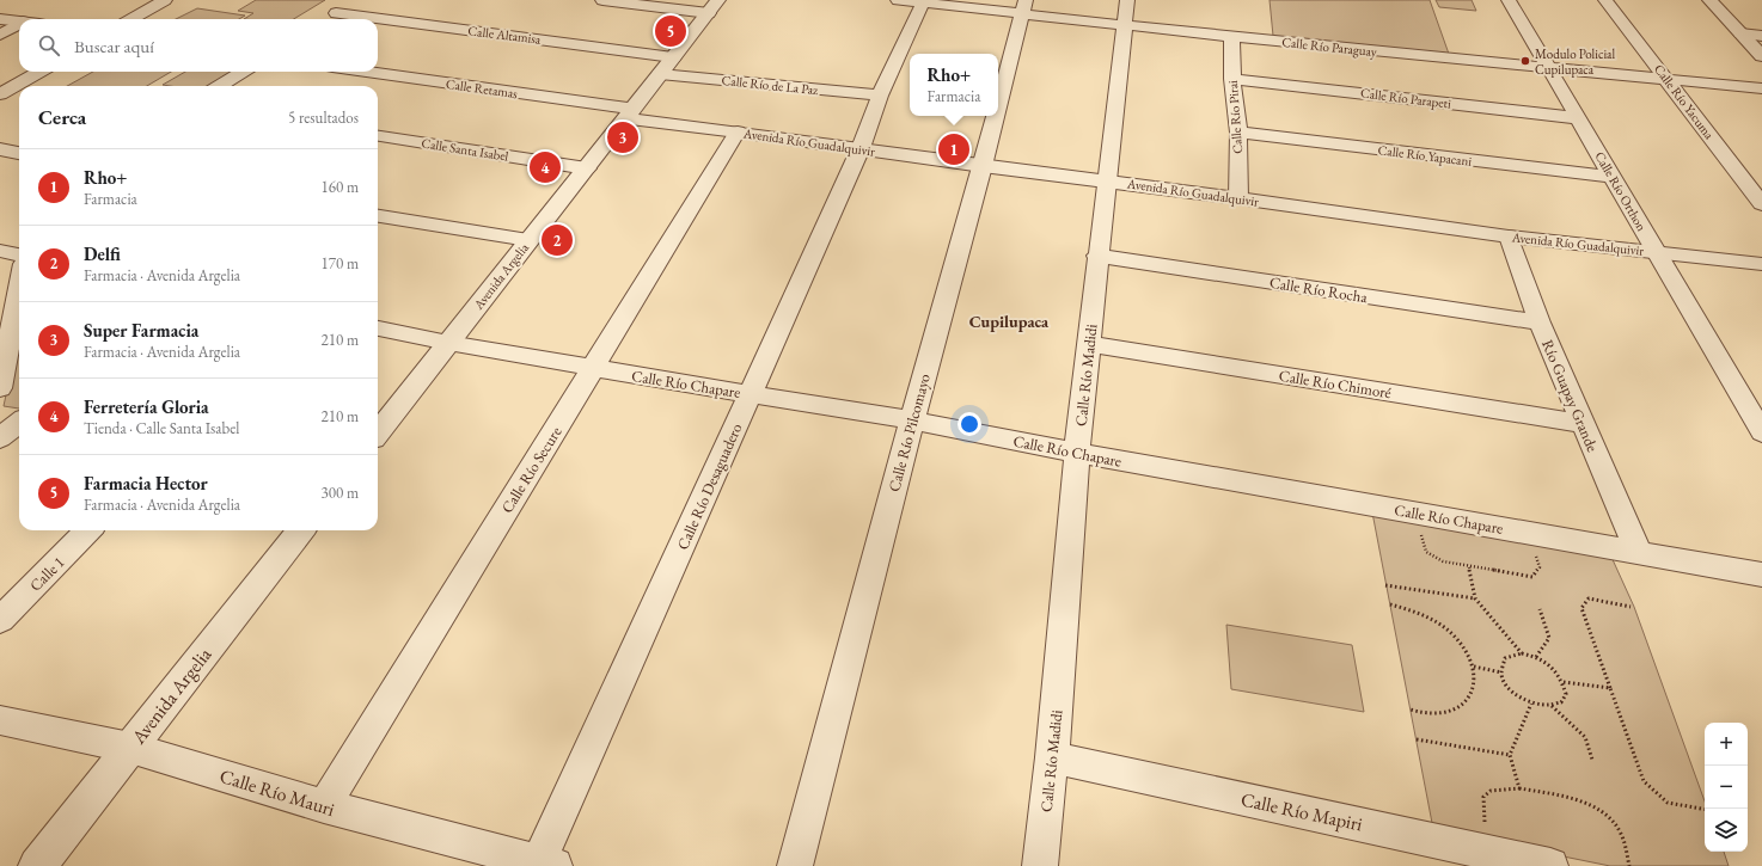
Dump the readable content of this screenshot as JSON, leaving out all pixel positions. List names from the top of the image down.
{
  "streets": {
    "street": [
      "Calle Altamisa",
      "Calle Río Paraguay",
      "Calle Río de La Paz",
      "Calle Retamas",
      "Calle Río Parapeti",
      "Calle Río Yacuma",
      "Calle Río Pirai",
      "Avenida Río Guadalquivir",
      "Calle Santa Isabel",
      "Calle Río Yapacani",
      "Calle Río Orthon",
      "Avenida Argelia",
      "Calle Río Rocha",
      "Calle Río Madidi",
      "Calle Río Chapare",
      "Calle Río Chimoré",
      "Río Guapay Grande",
      "Calle Río Pilcomayo",
      "Calle Río Secure",
      "Calle Río Desaguadero",
      "Calle 1",
      "Calle Río Mauri",
      "Calle Río Mapiri"
    ]
  },
  "crossings": [
    ["Calle Altamisa", "Avenida Argelia"],
    ["Calle Río Paraguay", "Calle Río Yacuma"],
    ["Calle Río Paraguay", "Calle Río Pirai"],
    ["Calle Río Paraguay", "Calle Río Orthon"],
    ["Calle Río Paraguay", "Calle Río Madidi"],
    ["Calle Río Paraguay", "Calle Río Pilcomayo"],
    ["Calle Río Paraguay", "Calle Río Desaguadero"],
    ["Calle Río de La Paz", "Avenida Argelia"],
    ["Calle Río de La Paz", "Calle Río Desaguadero"],
    ["Calle Retamas", "Avenida Río Guadalquivir"],
    ["Calle Retamas", "Avenida Argelia"],
    ["Calle Río Parapeti", "Calle Río Pirai"],
    ["Calle Río Parapeti", "Calle Río Orthon"],
    ["Calle Río Pirai", "Avenida Río Guadalquivir"],
    ["Calle Río Pirai", "Calle Río Yapacani"],
    ["Avenida Río Guadalquivir", "Calle Río Orthon"],
    ["Avenida Río Guadalquivir", "Avenida Argelia"],
    ["Avenida Río Guadalquivir", "Calle Río Madidi"],
    ["Avenida Río Guadalquivir", "Río Guapay Grande"],
    ["Avenida Río Guadalquivir", "Calle Río Pilcomayo"],
    ["Avenida Río Guadalquivir", "Calle Río Secure"],
    ["Avenida Río Guadalquivir", "Calle Río Desaguadero"],
    ["Calle Santa Isabel", "Avenida Argelia"],
    ["Calle Río Yapacani", "Calle Río Orthon"],
    ["Avenida Argelia", "Calle Río Chapare"],
    ["Avenida Argelia", "Calle Río Mauri"],
    ["Calle Río Rocha", "Calle Río Madidi"],
    ["Calle Río Rocha", "Río Guapay Grande"],
    ["Calle Río Madidi", "Calle Río Chapare"],
    ["Calle Río Madidi", "Calle Río Chimoré"],
    ["Calle Río Madidi", "Calle Río Mapiri"],
    ["Calle Río Chapare", "Río Guapay Grande"],
    ["Calle Río Chapare", "Calle Río Pilcomayo"],
    ["Calle Río Chapare", "Calle Río Secure"],
    ["Calle Río Chapare", "Calle Río Desaguadero"],
    ["Calle Río Chimoré", "Río Guapay Grande"],
    ["Calle Río Secure", "Calle Río Mauri"],
    ["Calle Río Desaguadero", "Calle Río Mauri"]
  ],
  "districts": ["Cupilupaca"],
  "places": ["Modulo Policial Cupilupaca"],
  "page": {
    "pins": [
      "5",
      "3",
      "1",
      "4",
      "2"
    ],
    "search": "Buscar aquí",
    "popup": ["Rho+", "Farmacia"],
    "heading": ["Cerca", "5 resultados"],
    "list": [
      {
        "mark": "1",
        "name": "Rho+",
        "note": "Farmacia",
        "value": "160 m"
      },
      {
        "mark": "2",
        "name": "Delfi",
        "note": "Farmacia · Avenida Argelia",
        "value": "170 m"
      },
      {
        "mark": "3",
        "name": "Super Farmacia",
        "note": "Farmacia · Avenida Argelia",
        "value": "210 m"
      },
      {
        "mark": "4",
        "name": "Ferretería Gloria",
        "note": "Tienda · Calle Santa Isabel",
        "value": "210 m"
      },
      {
        "mark": "5",
        "name": "Farmacia Hector",
        "note": "Farmacia · Avenida Argelia",
        "value": "300 m"
      }
    ],
    "map_buttons": ["+", "−"]
  }
}
